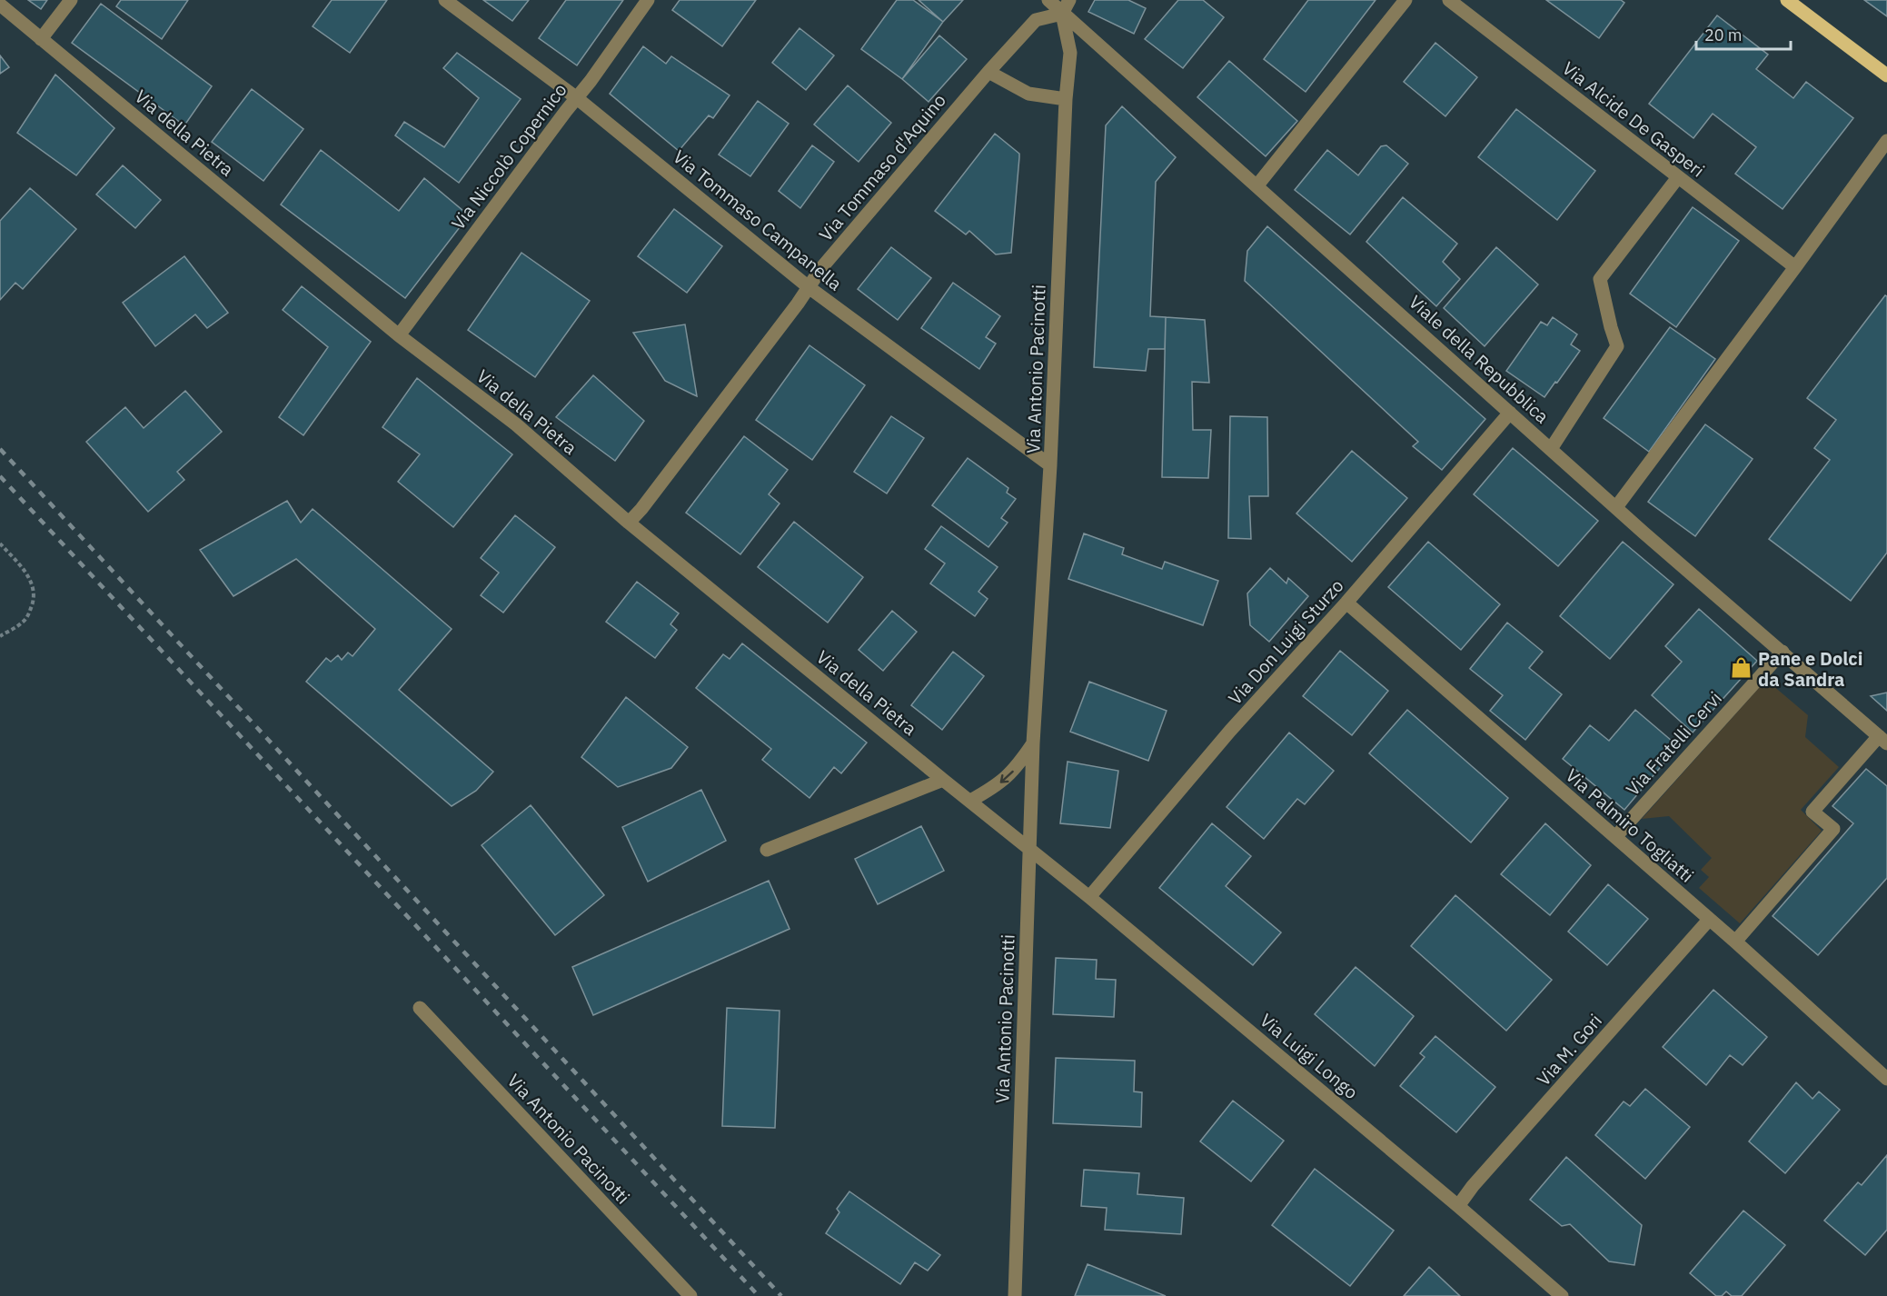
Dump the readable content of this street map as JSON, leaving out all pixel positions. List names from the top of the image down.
{
  "streets": {
    "street": [
      "Via Alcide De Gasperi",
      "Via della Pietra",
      "Via Niccolò Copernico",
      "Via Tommaso d'Aquino",
      "Via Tommaso Campanella",
      "Viale della Repubblica",
      "Via Antonio Pacinotti",
      "Via Don Luigi Sturzo",
      "Via Fratelli Cervi",
      "Via Palmiro Togliatti",
      "Via M. Gori",
      "Via Luigi Longo"
    ]
  },
  "crossings": [
    ["Via della Pietra", "Via Niccolò Copernico"],
    ["Via della Pietra", "Via Tommaso d'Aquino"],
    ["Via della Pietra", "Via Antonio Pacinotti"],
    ["Via della Pietra", "Via Luigi Longo"],
    ["Via Niccolò Copernico", "Via Tommaso Campanella"],
    ["Via Tommaso d'Aquino", "Via Tommaso Campanella"],
    ["Via Tommaso d'Aquino", "Viale della Repubblica"],
    ["Via Tommaso d'Aquino", "Via Antonio Pacinotti"],
    ["Via Tommaso Campanella", "Via Antonio Pacinotti"],
    ["Viale della Repubblica", "Via Antonio Pacinotti"],
    ["Viale della Repubblica", "Via Don Luigi Sturzo"],
    ["Viale della Repubblica", "Via Fratelli Cervi"],
    ["Via Antonio Pacinotti", "Via Luigi Longo"],
    ["Via Don Luigi Sturzo", "Via Palmiro Togliatti"],
    ["Via Don Luigi Sturzo", "Via Luigi Longo"],
    ["Via Fratelli Cervi", "Via Palmiro Togliatti"],
    ["Via Palmiro Togliatti", "Via M. Gori"],
    ["Via M. Gori", "Via Luigi Longo"]
  ],
  "places": {
    "shop": ["Pane e Dolci da Sandra"]
  },
  "scale_bar": "20 m"
}
